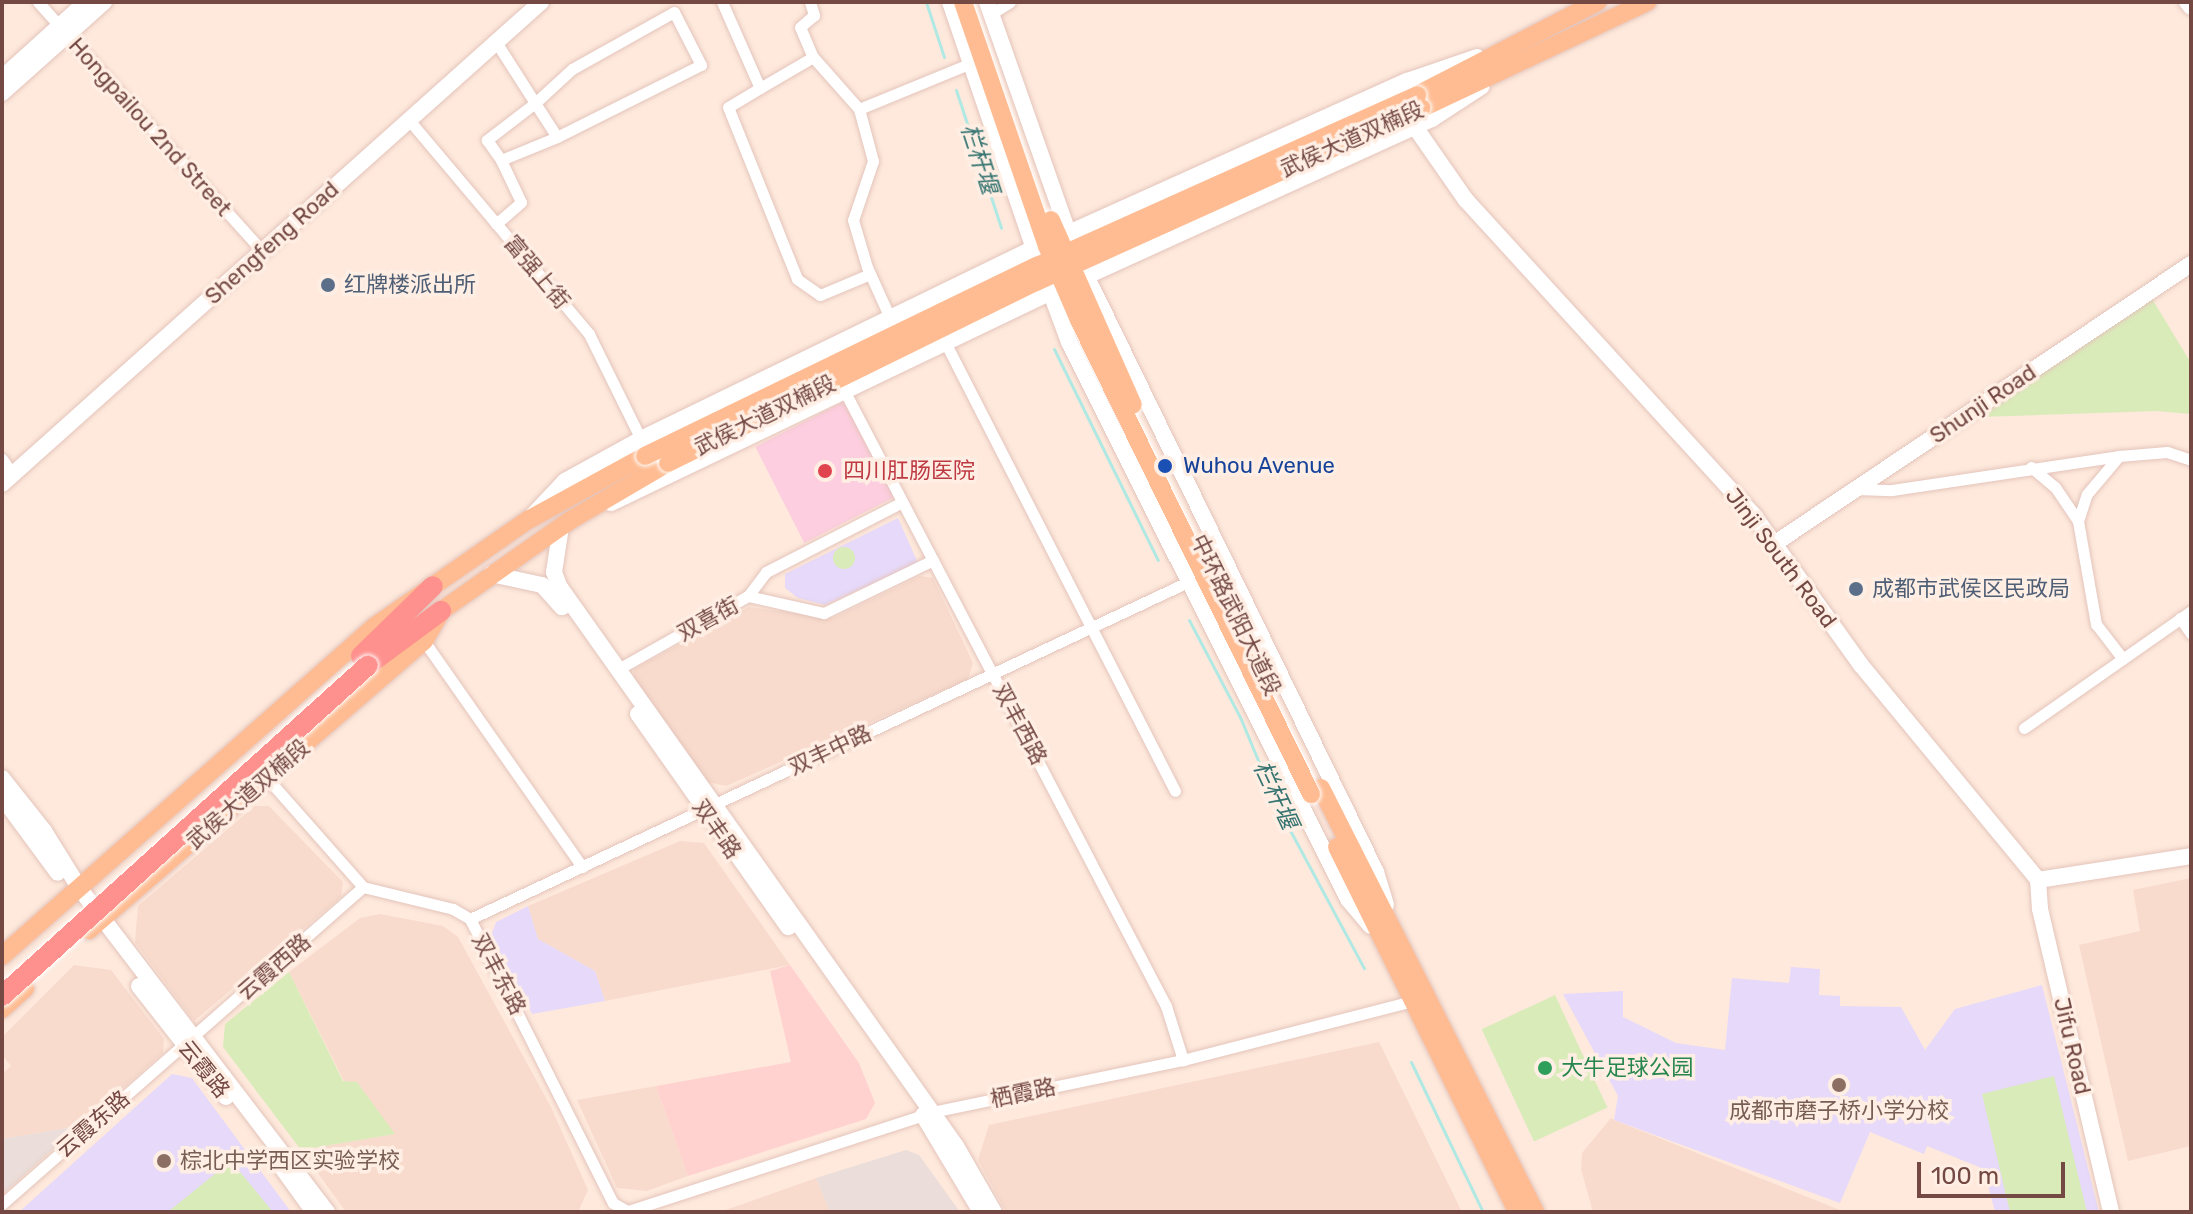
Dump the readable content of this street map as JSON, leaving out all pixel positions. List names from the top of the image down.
{
  "streets": {
    "main road": ["武侯大道双楠段", "中环路武阳大道段"],
    "street": [
      "Hongpailou 2nd Street",
      "Shengfeng Road",
      "富强上街",
      "Shunji Road",
      "Jinji South Road",
      "双喜街",
      "双丰西路",
      "双丰中路",
      "双丰路",
      "云霞西路",
      "双丰东路",
      "Jifu Road",
      "云霞路",
      "栖霞路",
      "云霞东路"
    ]
  },
  "crossings": [
    ["Hongpailou 2nd Street", "Shengfeng Road"],
    ["武侯大道双楠段", "富强上街"],
    ["武侯大道双楠段", "双丰路"],
    ["武侯大道双楠段", "云霞路"],
    ["Shengfeng Road", "富强上街"],
    ["Shunji Road", "Jinji South Road"],
    ["Jinji South Road", "Jifu Road"],
    ["中环路武阳大道段", "栖霞路"],
    ["双喜街", "双丰西路"],
    ["双喜街", "双丰路"],
    ["双丰西路", "双丰中路"],
    ["双丰西路", "栖霞路"],
    ["双丰中路", "双丰路"],
    ["双丰中路", "双丰东路"],
    ["双丰路", "栖霞路"],
    ["云霞西路", "双丰东路"],
    ["云霞西路", "云霞路"],
    ["云霞西路", "云霞东路"],
    ["双丰东路", "栖霞路"],
    ["云霞路", "云霞东路"]
  ],
  "water": ["栏杆堰"],
  "places": [
    "红牌楼派出所",
    "Wuhou Avenue",
    "四川肛肠医院",
    "成都市武侯区民政局",
    "大牛足球公园",
    "成都市磨子桥小学分校",
    "棕北中学西区实验学校"
  ],
  "scale_bar": "100 m"
}
